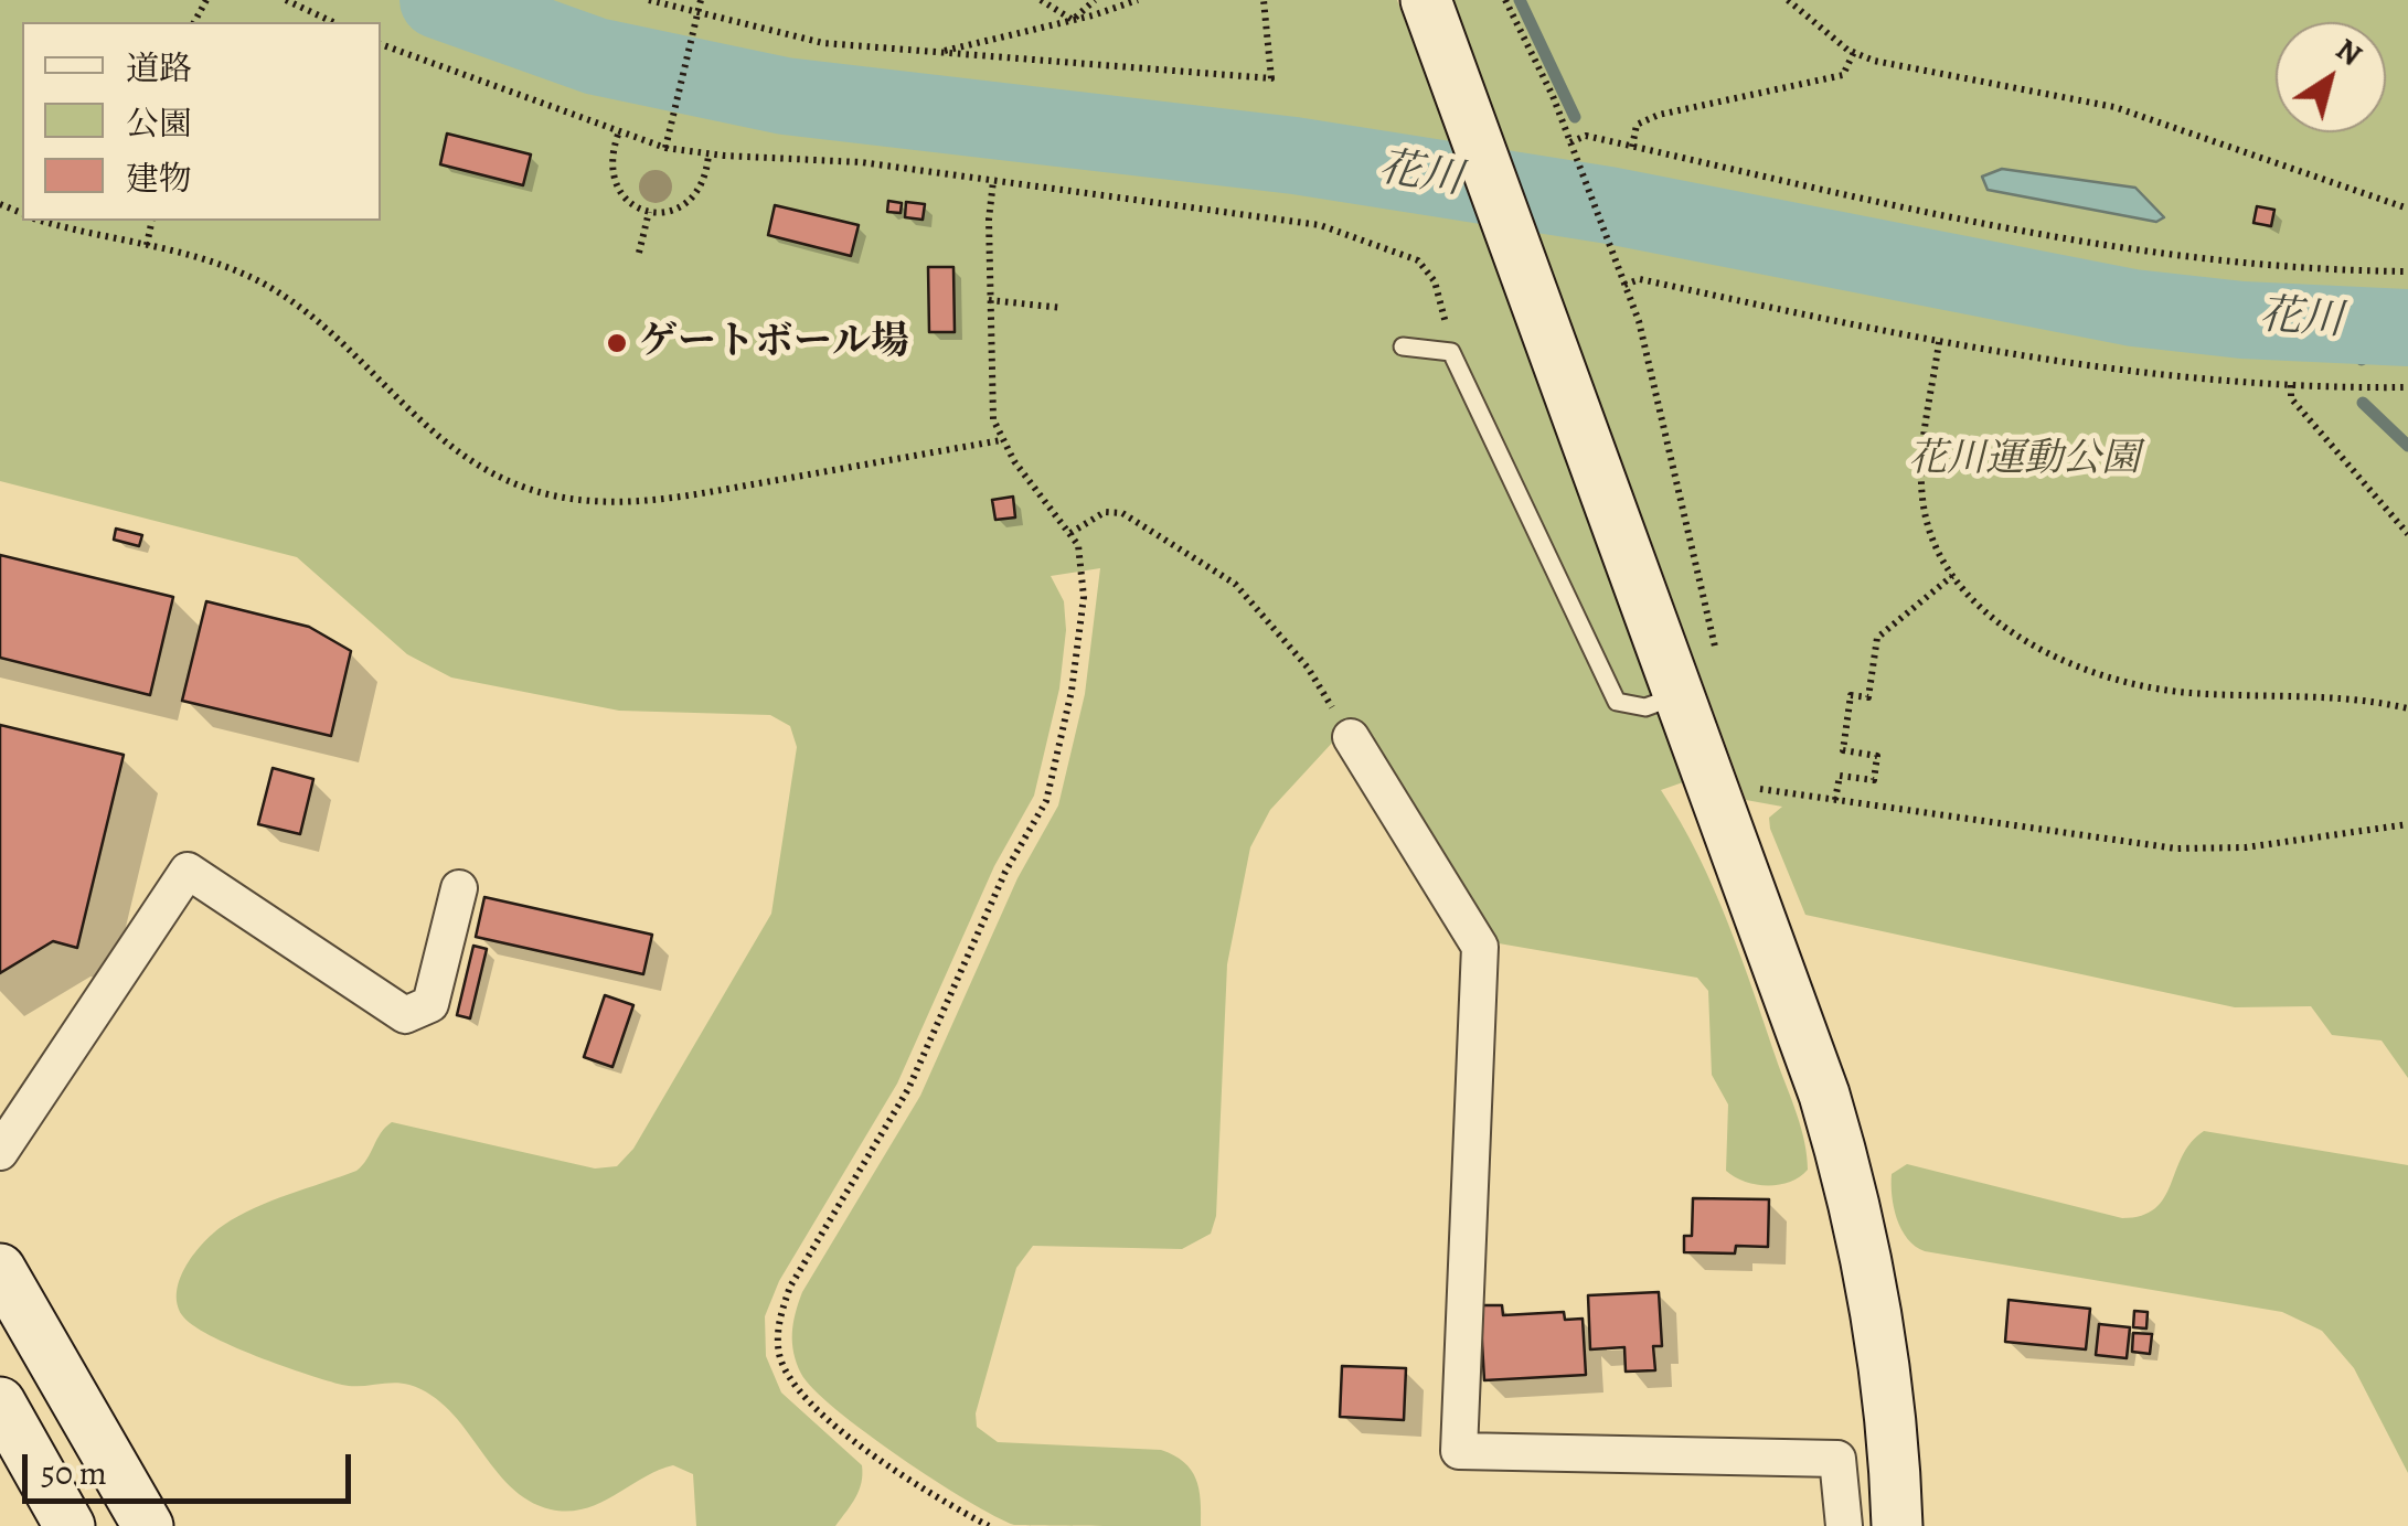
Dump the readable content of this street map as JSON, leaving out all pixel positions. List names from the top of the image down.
{
  "water": ["花川"],
  "parks": ["花川運動公園"],
  "places": ["ゲートボール場"],
  "legend": ["道路", "公園", "建物"],
  "scale_bar": "50 m",
  "north": "top right"
}
